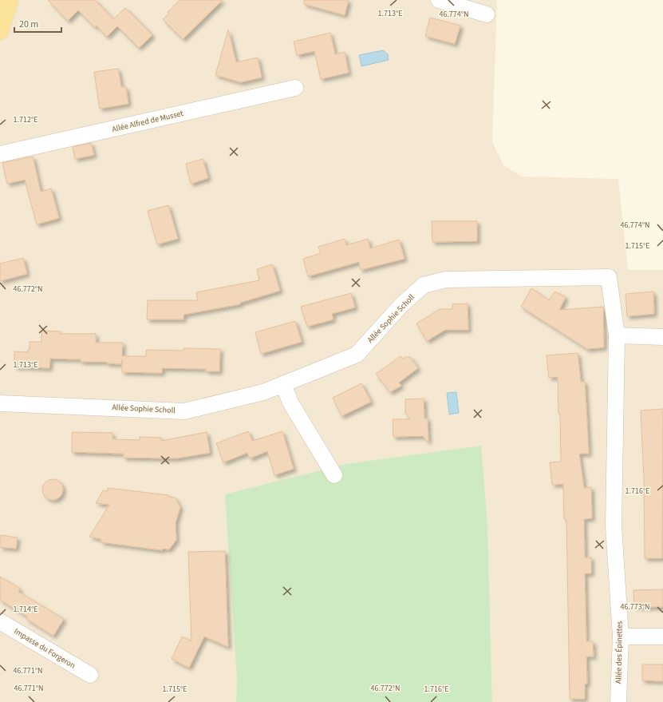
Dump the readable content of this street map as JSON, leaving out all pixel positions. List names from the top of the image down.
{
  "streets": {
    "street": [
      "Allée Alfred de Musset",
      "Allée Sophie Scholl",
      "Impasse du Forgeron",
      "Allée des Épinettes"
    ]
  },
  "crossings": [
    ["Allée Sophie Scholl", "Allée des Épinettes"]
  ],
  "scale_bar": "20 m",
  "coordinates": [
    "1.713°E",
    "46.774°N",
    "1.712°E",
    "1.715°E",
    "46.772°N",
    "1.716°E",
    "46.773°N",
    "1.714°E",
    "46.771°N"
  ]
}
